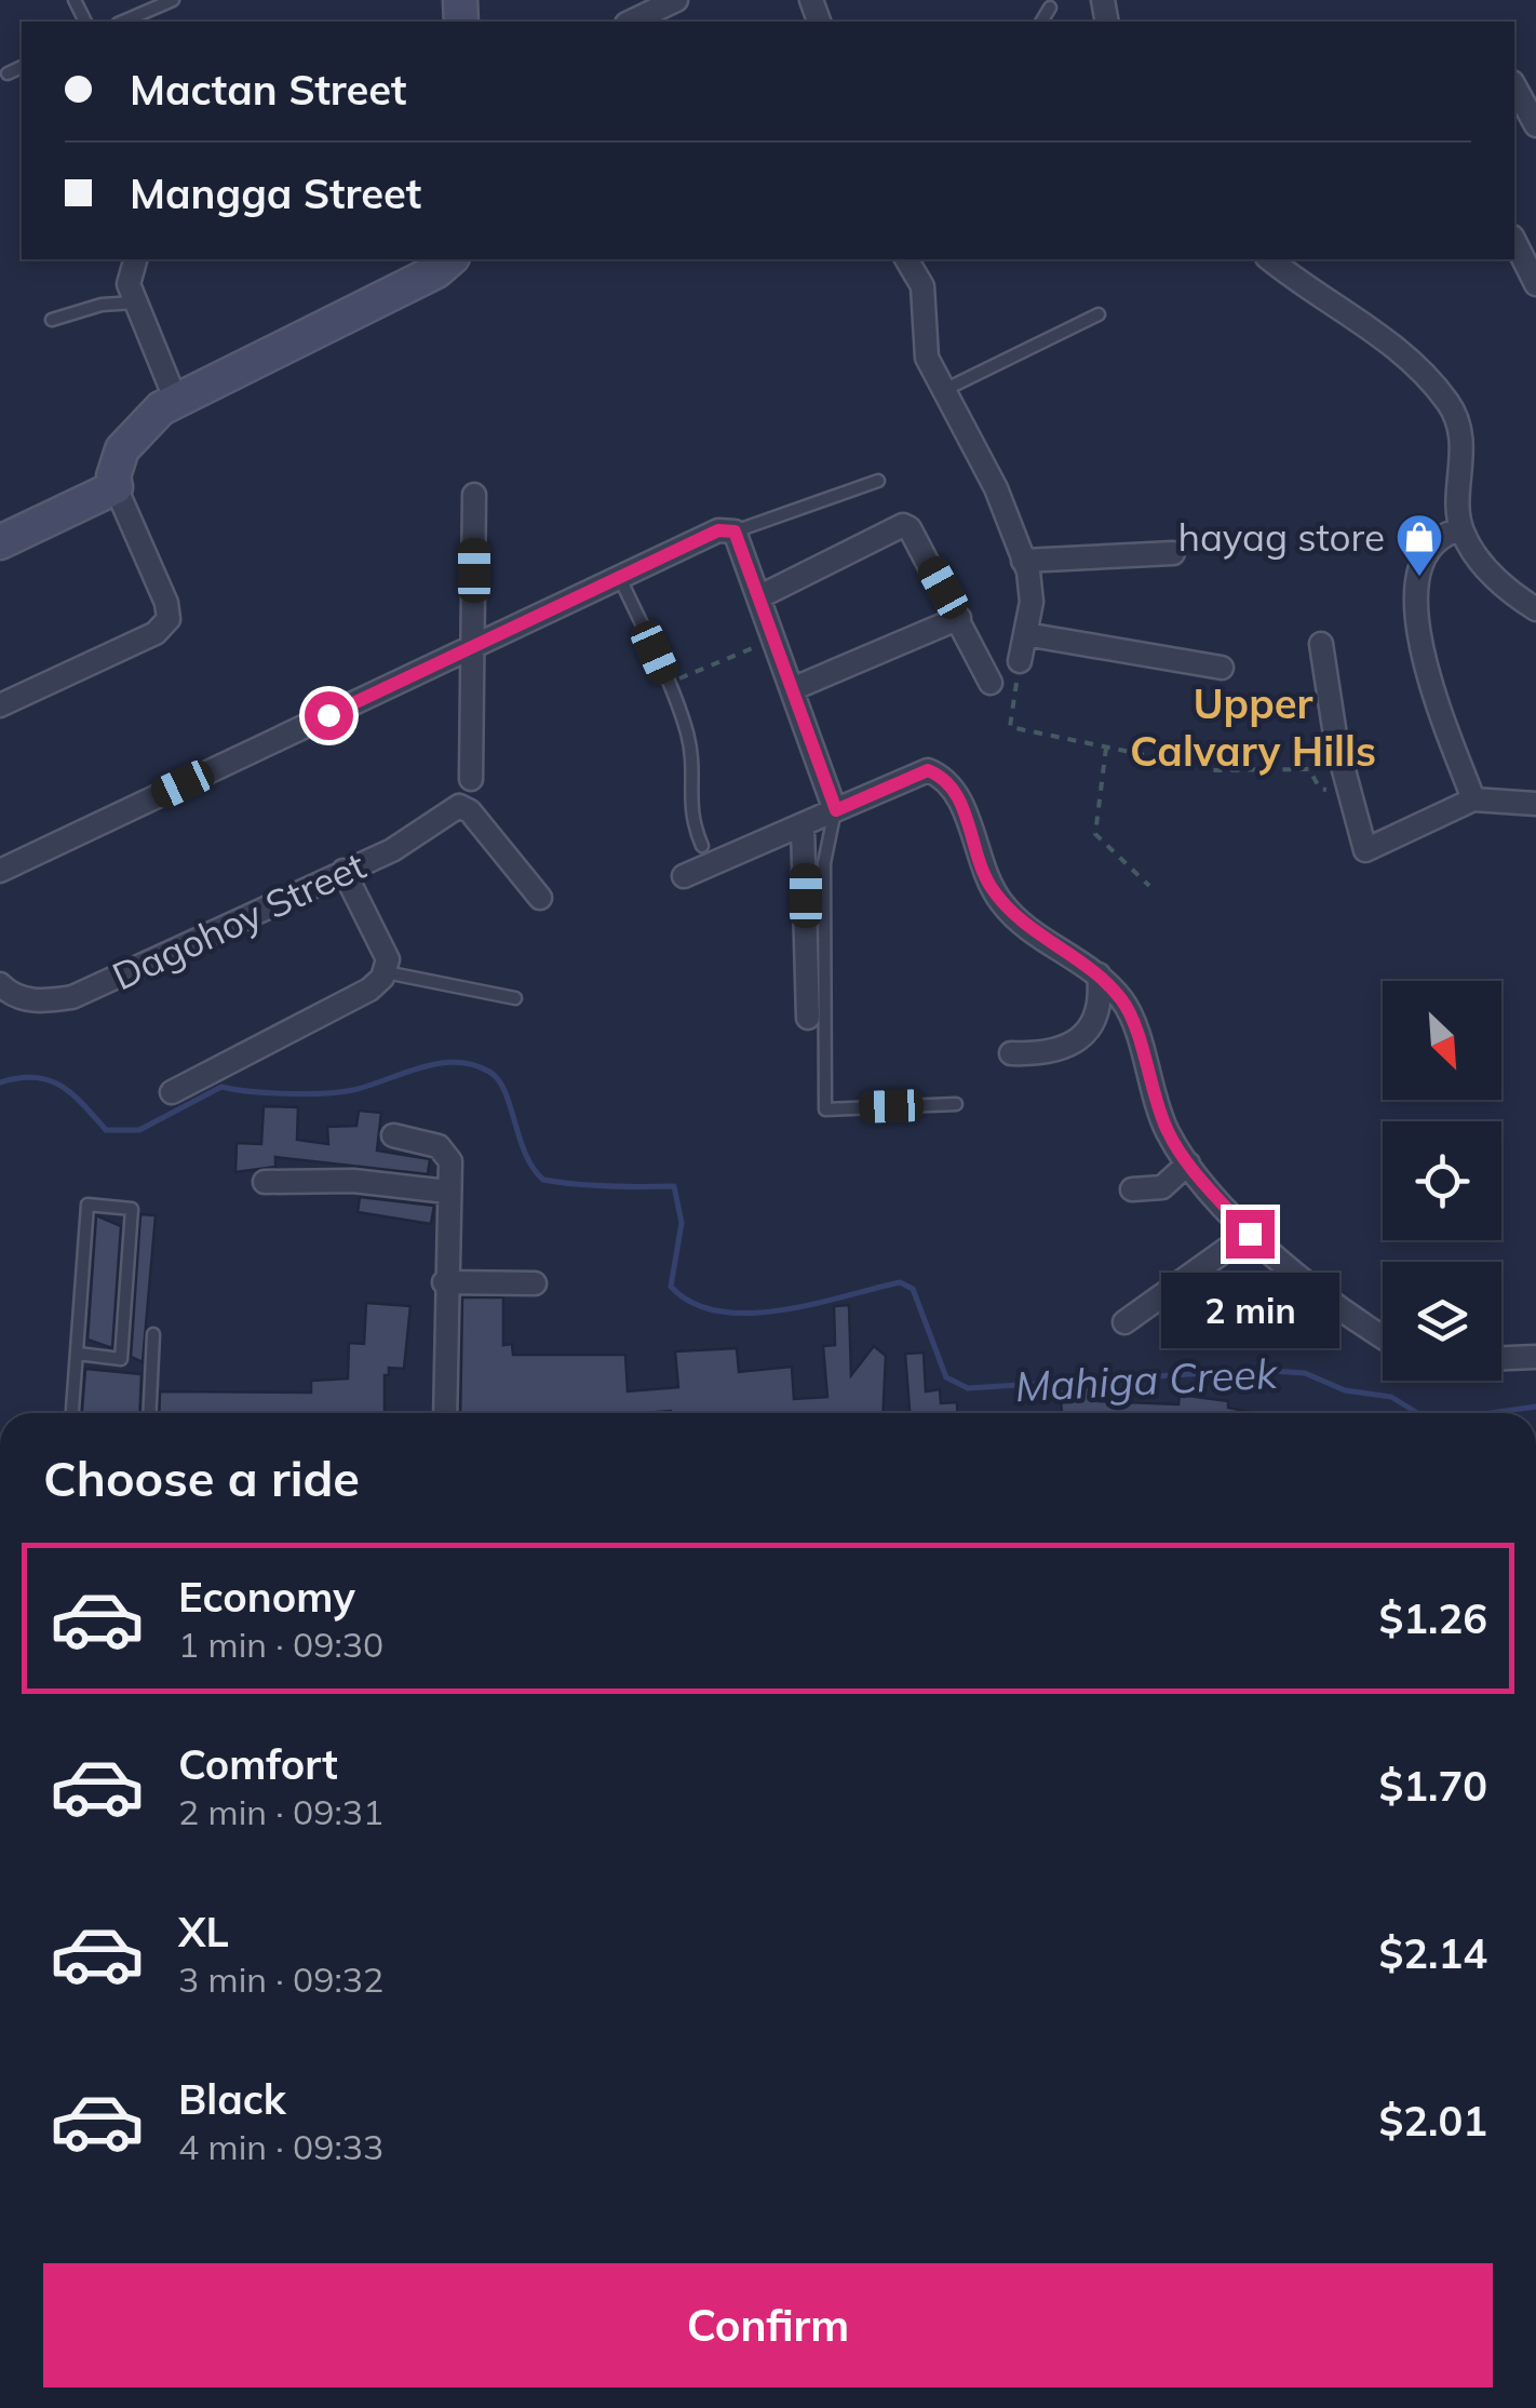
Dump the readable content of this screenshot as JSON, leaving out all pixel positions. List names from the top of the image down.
{
  "streets": {
    "street": ["Dagohoy Street"]
  },
  "districts": ["Upper Calvary Hills"],
  "water": ["Mahiga Creek"],
  "places": {
    "shop": ["hayag store"]
  },
  "north": "bottom right",
  "page": {
    "banner": ["Mactan Street", "Mangga Street"],
    "bubble": "2 min",
    "heading": "Choose a ride",
    "list": [
      {
        "name": "Economy",
        "note": "1 min · 09:30",
        "value": "$1.26"
      },
      {
        "name": "Comfort",
        "note": "2 min · 09:31",
        "value": "$1.70"
      },
      {
        "name": "XL",
        "note": "3 min · 09:32",
        "value": "$2.14"
      },
      {
        "name": "Black",
        "note": "4 min · 09:33",
        "value": "$2.01"
      }
    ],
    "buttons": "Confirm"
  }
}
